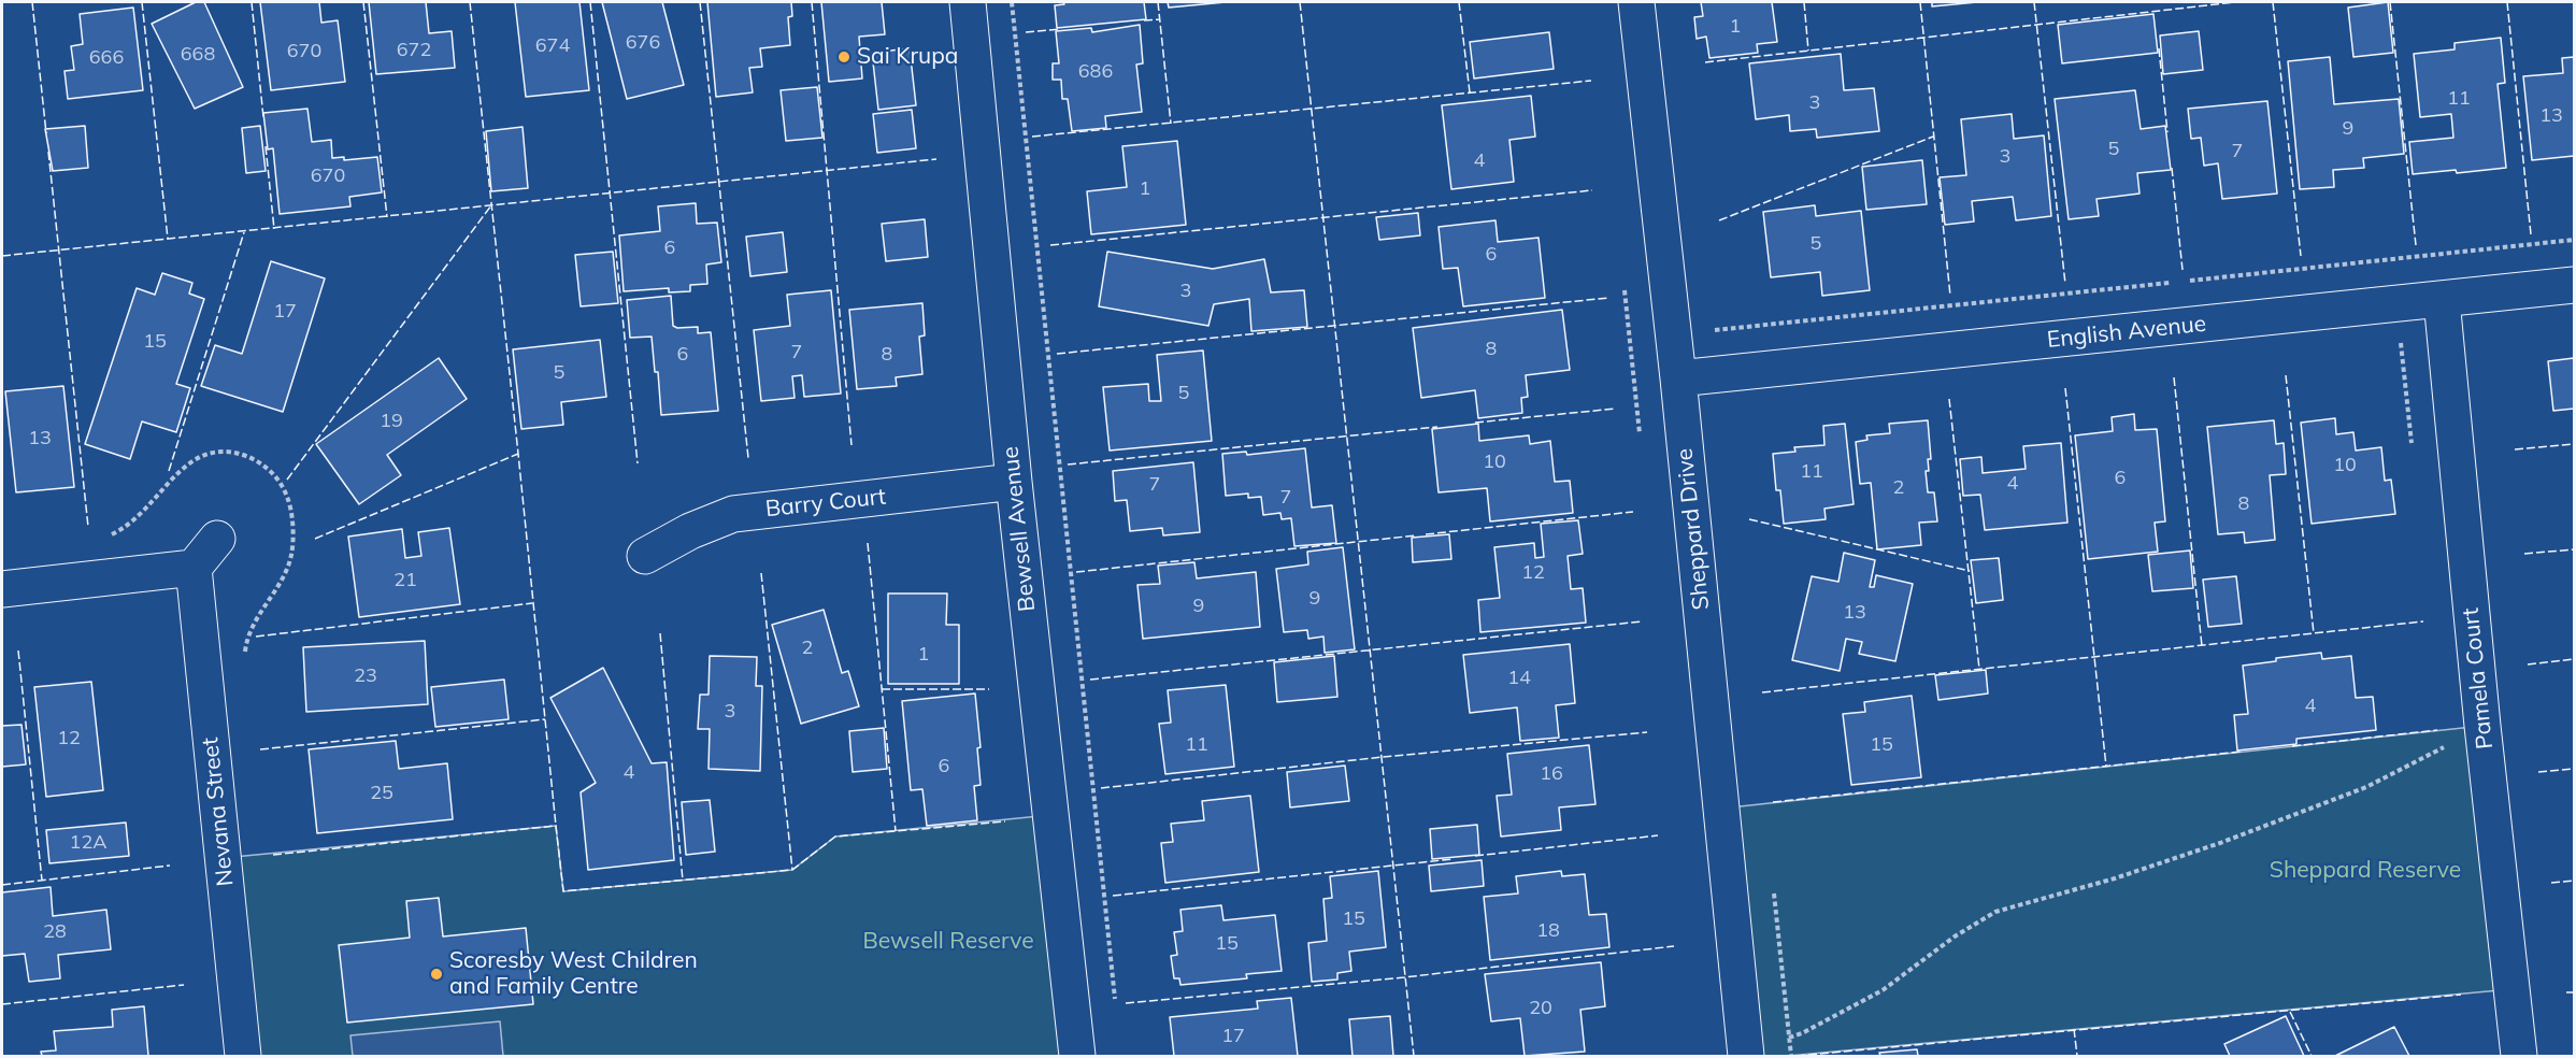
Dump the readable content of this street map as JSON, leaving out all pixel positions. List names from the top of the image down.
{
  "streets": {
    "street": [
      "English Avenue",
      "Barry Court",
      "Bewsell Avenue",
      "Sheppard Drive",
      "Pamela Court",
      "Nevana Street"
    ]
  },
  "crossings": [
    ["English Avenue", "Sheppard Drive"],
    ["English Avenue", "Pamela Court"],
    ["Barry Court", "Bewsell Avenue"]
  ],
  "parks": ["Sheppard Reserve", "Bewsell Reserve"],
  "places": ["Sai Krupa", "Scoresby West Children and Family Centre"],
  "house_numbers": [
    "1",
    "676",
    "674",
    "672",
    "670",
    "668",
    "666",
    "686",
    "11",
    "3",
    "13",
    "9",
    "5",
    "7",
    "3",
    "4",
    "670",
    "1",
    "5",
    "6",
    "6",
    "3",
    "17",
    "15",
    "8",
    "7",
    "6",
    "8",
    "5",
    "5",
    "19",
    "13",
    "10",
    "10",
    "11",
    "6",
    "4",
    "7",
    "2",
    "7",
    "8",
    "12",
    "21",
    "9",
    "9",
    "13",
    "2",
    "1",
    "23",
    "14",
    "4",
    "3",
    "12",
    "11",
    "15",
    "6",
    "4",
    "16",
    "25",
    "12A",
    "15",
    "18",
    "28",
    "15",
    "20",
    "17"
  ]
}
